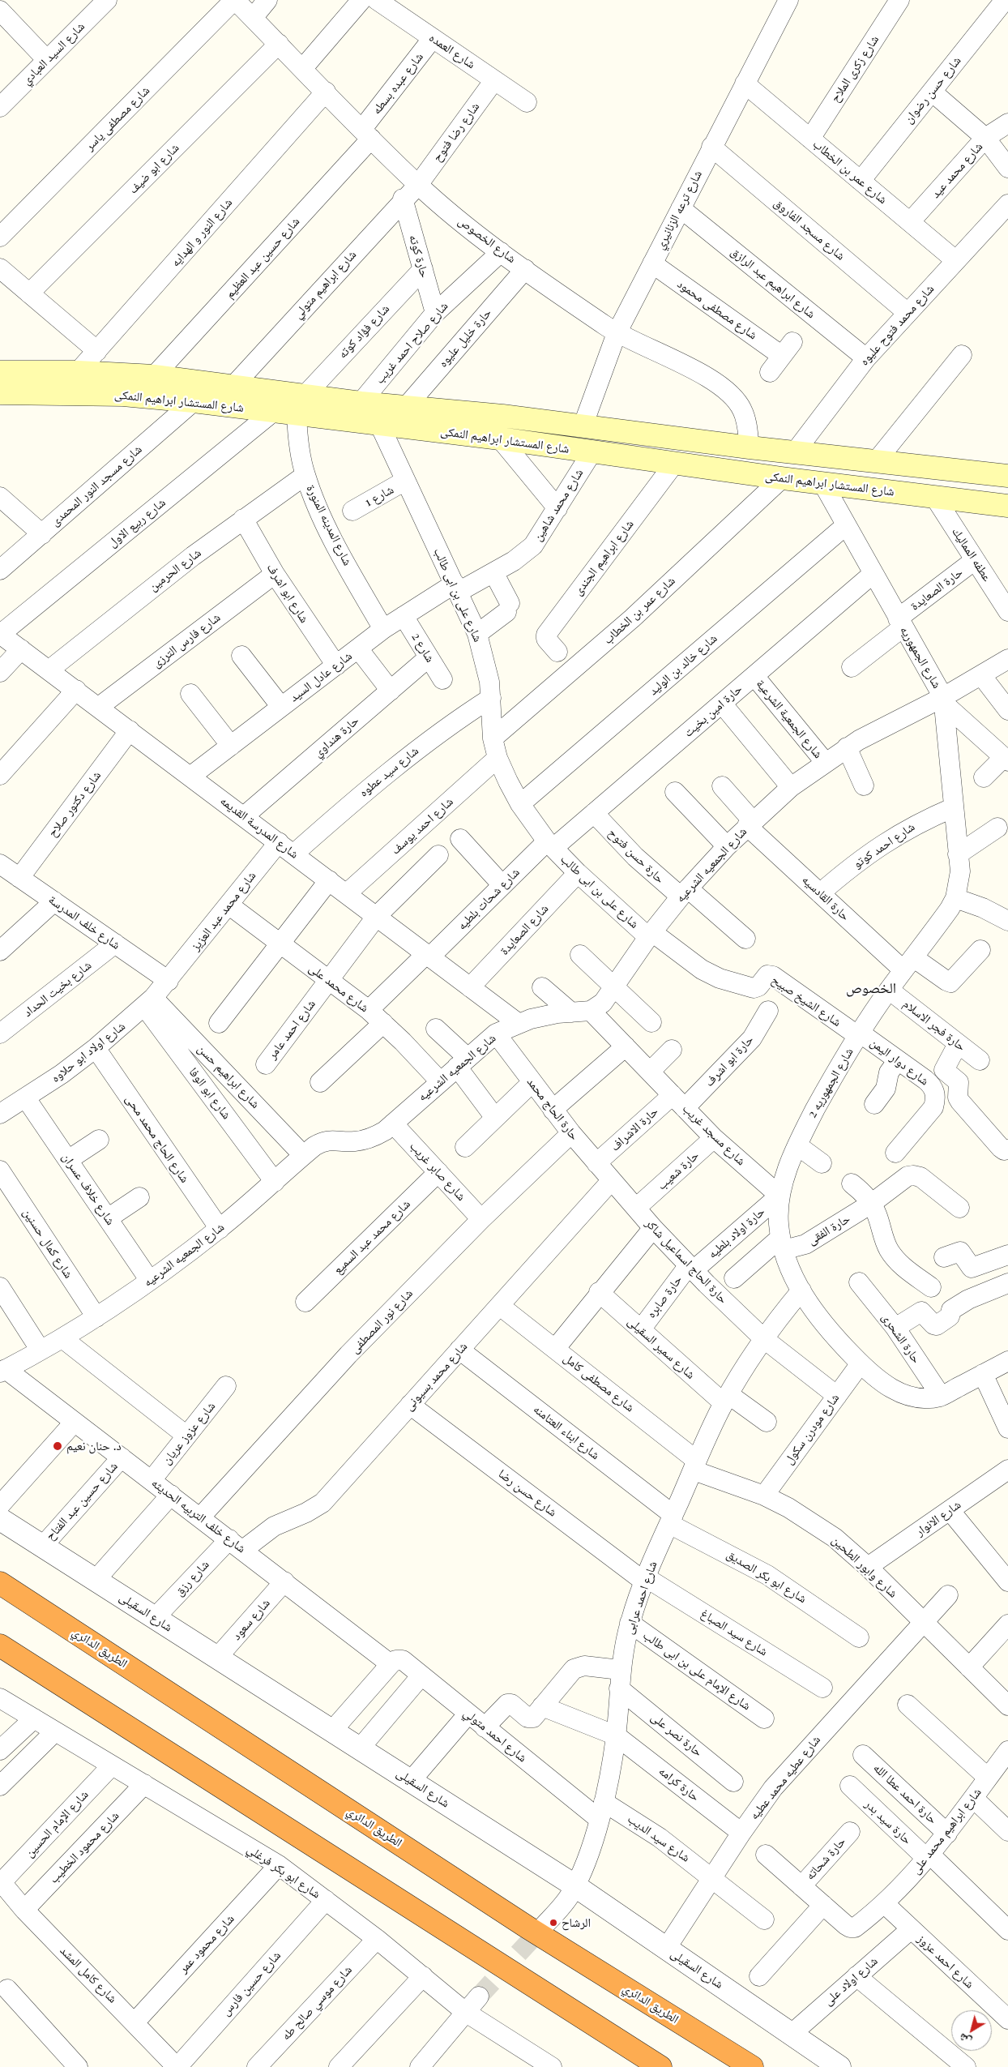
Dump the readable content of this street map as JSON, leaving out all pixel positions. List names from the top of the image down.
{
  "streets": {
    "highway": ["الطريق الدائري"],
    "main road": ["شارع المستشار ابراهيم النمكى"],
    "street": [
      "شارع العمده",
      "شارع السيد العبادي",
      "شارع زكرى الملاح",
      "شارع عبده بسطه",
      "شارع حسن رضوان",
      "شارع مصطفى ياسر",
      "شارع رضا فتوح",
      "شارع ابو ضيف",
      "شارع محمد عيد",
      "شارع عمر بن الخطاب",
      "شارع ترعه الزنانيري",
      "شارع مسجد الفاروق",
      "شارع النور و الهدايه",
      "شارع الخصوص",
      "حارة كوته",
      "شارع حسين عبد العظيم",
      "شارع ابراهيم عبد الرازق",
      "شارع ابراهيم متولي",
      "شارع مصطفى محمود",
      "شارع محمد فتوح عليوه",
      "شارع فؤاد كوته",
      "حارة خليل عليوه",
      "شارع صلاح احمد غريب",
      "شارع مسجد النور المحمدى",
      "شارع 1",
      "شارع محمد شاهين",
      "شارع ربيع الاول",
      "شارع المدينه المنورة",
      "عطفه المماليك",
      "شارع ابراهيم الجندى",
      "شارع الحرمين",
      "حارة الصعايدة",
      "شارع ابو اشرف",
      "شارع على بن ابى طالب",
      "شارع فارس الترزى",
      "شارع 2",
      "شارع الجمهوريه",
      "شارع خالد بن الوليد",
      "شارع عادل السيد",
      "حارة امين بخيت",
      "شارع الجمعية الشرعية",
      "حارة هنداوي",
      "شارع سيد عطوه",
      "شارع دكتور صلاح",
      "شارع احمد يوسف",
      "شارع المدرسة القديمه",
      "شارع احمد كوتو",
      "حارة حسن فتوح",
      "شارع الجمعيه الشرعيه",
      "حارة القادسيه",
      "شارع شحات بلطيه",
      "شارع محمد عبد العزيز",
      "شارع خلف المدرسة",
      "شارع الصعايدة",
      "شارع محمد على",
      "شارع بخيت الحداد",
      "شارع الشيخ صبيح",
      "حارة فجر الاسلام",
      "شارع احمد عامر",
      "شارع اولاد ابو حلاوه",
      "حارة ابو اشرف",
      "شارع دوار اليمن",
      "شارع ابراهيم حسن",
      "شارع الجمهوريه 2",
      "شارع ابو الوفا",
      "حارة الحاج محمد",
      "حارة الاشراف",
      "شارع مسجد غريب",
      "شارع الحاج محمد محى",
      "حارة شعيب",
      "شارع صابر غريب",
      "شارع خلاف عسران",
      "حارة الفقى",
      "حارة اولاد بلطيه",
      "شارع محمد عبد السميع",
      "شارع كمال حسنين",
      "حارة الحاج اسماعيل شاكر",
      "حارة صابره",
      "شارع نور المصطفى",
      "حارة الشحرى",
      "شارع سمير السقيلى",
      "شارع محمد بسيونى",
      "شارع مصطفى كامل",
      "شارع مودرن سكول",
      "شارع ابناء العتامنه",
      "شارع عزوز عريان",
      "شارع حسن رضا",
      "شارع حسين عبد الفتاح",
      "شارع خلف التربيه الحديثه",
      "شارع الانوار",
      "شارع وابور الطحين",
      "شارع ابو بكر الصديق",
      "شارع رزق",
      "شارع احمد عرابى",
      "شارع السقيلى",
      "شارع سعود",
      "شارع سيد الصباغ",
      "شارع الإمام على بن ابى طالب",
      "حارة نصر على",
      "شارع احمد متولي",
      "شارع عطيه محمد عطيه",
      "حارة كرامه",
      "حارة احمد عطا الله",
      "حارة سيد بدر",
      "شارع الإمام الحسين",
      "شارع ابراهيم محمد على",
      "شارع سيد الديب",
      "شارع محمود الخطيب",
      "حارة شحاته",
      "شارع ابو بكر فرغلي",
      "شارع محمود عمر",
      "شارع احمد عزوز",
      "شارع كامل المشد",
      "شارع اولاد على",
      "شارع حسين فارس",
      "شارع موسي صالح طه"
    ]
  },
  "crossings": [
    ["شارع العمده", "شارع عبده بسطه"],
    ["شارع العمده", "شارع رضا فتوح"],
    ["شارع زكرى الملاح", "شارع عمر بن الخطاب"],
    ["شارع عبده بسطه", "شارع الخصوص"],
    ["شارع عبده بسطه", "شارع حسين عبد العظيم"],
    ["شارع حسن رضوان", "شارع عمر بن الخطاب"],
    ["شارع مصطفى ياسر", "شارع الخصوص"],
    ["شارع رضا فتوح", "شارع الخصوص"],
    ["شارع رضا فتوح", "شارع ابراهيم متولي"],
    ["شارع ابو ضيف", "شارع الخصوص"],
    ["شارع محمد عيد", "شارع عمر بن الخطاب"],
    ["شارع عمر بن الخطاب", "شارع ترعه الزنانيري"],
    ["شارع عمر بن الخطاب", "شارع محمد فتوح عليوه"],
    ["شارع عمر بن الخطاب", "شارع المستشار ابراهيم النمكى"],
    ["شارع عمر بن الخطاب", "شارع على بن ابى طالب"],
    ["شارع ترعه الزنانيري", "شارع مسجد الفاروق"],
    ["شارع ترعه الزنانيري", "شارع الخصوص"],
    ["شارع ترعه الزنانيري", "شارع ابراهيم عبد الرازق"],
    ["شارع ترعه الزنانيري", "شارع مصطفى محمود"],
    ["شارع ترعه الزنانيري", "شارع المستشار ابراهيم النمكى"],
    ["شارع مسجد الفاروق", "شارع محمد فتوح عليوه"],
    ["شارع النور و الهدايه", "شارع الخصوص"],
    ["شارع النور و الهدايه", "شارع المستشار ابراهيم النمكى"],
    ["شارع الخصوص", "شارع حسين عبد العظيم"],
    ["شارع الخصوص", "شارع ابراهيم متولي"],
    ["شارع الخصوص", "حارة خليل عليوه"],
    ["شارع الخصوص", "شارع صلاح احمد غريب"],
    ["شارع الخصوص", "شارع المستشار ابراهيم النمكى"],
    ["حارة كوته", "شارع ابراهيم متولي"],
    ["حارة كوته", "شارع فؤاد كوته"],
    ["حارة كوته", "شارع صلاح احمد غريب"],
    ["شارع حسين عبد العظيم", "شارع المستشار ابراهيم النمكى"],
    ["شارع ابراهيم عبد الرازق", "شارع محمد فتوح عليوه"],
    ["شارع ابراهيم متولي", "شارع المستشار ابراهيم النمكى"],
    ["شارع محمد فتوح عليوه", "شارع المستشار ابراهيم النمكى"],
    ["شارع فؤاد كوته", "شارع المستشار ابراهيم النمكى"],
    ["حارة خليل عليوه", "شارع المستشار ابراهيم النمكى"],
    ["شارع صلاح احمد غريب", "شارع المستشار ابراهيم النمكى"],
    ["شارع المستشار ابراهيم النمكى", "شارع مسجد النور المحمدى"],
    ["شارع المستشار ابراهيم النمكى", "شارع محمد شاهين"],
    ["شارع المستشار ابراهيم النمكى", "شارع ربيع الاول"],
    ["شارع المستشار ابراهيم النمكى", "شارع المدينه المنورة"],
    ["شارع المستشار ابراهيم النمكى", "عطفه المماليك"],
    ["شارع المستشار ابراهيم النمكى", "شارع ابراهيم الجندى"],
    ["شارع المستشار ابراهيم النمكى", "شارع على بن ابى طالب"],
    ["شارع المستشار ابراهيم النمكى", "شارع الجمهوريه"],
    ["شارع 1", "شارع على بن ابى طالب"],
    ["شارع محمد شاهين", "شارع على بن ابى طالب"],
    ["شارع محمد شاهين", "شارع عادل السيد"],
    ["شارع ربيع الاول", "شارع المدرسة القديمه"],
    ["شارع المدينه المنورة", "شارع الحرمين"],
    ["شارع المدينه المنورة", "شارع عادل السيد"],
    ["عطفه المماليك", "حارة الصعايدة"],
    ["شارع الحرمين", "شارع ابو اشرف"],
    ["شارع الحرمين", "شارع المدرسة القديمه"],
    ["حارة الصعايدة", "شارع الجمهوريه"],
    ["شارع ابو اشرف", "شارع فارس الترزى"],
    ["شارع ابو اشرف", "شارع عادل السيد"],
    ["شارع على بن ابى طالب", "شارع خالد بن الوليد"],
    ["شارع على بن ابى طالب", "شارع عادل السيد"],
    ["شارع على بن ابى طالب", "حارة امين بخيت"],
    ["شارع على بن ابى طالب", "شارع سيد عطوه"],
    ["شارع على بن ابى طالب", "شارع احمد يوسف"],
    ["شارع على بن ابى طالب", "شارع الجمعيه الشرعيه"],
    ["شارع على بن ابى طالب", "شارع شحات بلطيه"],
    ["شارع على بن ابى طالب", "شارع الصعايدة"],
    ["شارع على بن ابى طالب", "شارع الشيخ صبيح"],
    ["شارع فارس الترزى", "شارع المدرسة القديمه"],
    ["شارع 2", "شارع عادل السيد"],
    ["شارع 2", "حارة هنداوي"],
    ["شارع الجمهوريه", "شارع خالد بن الوليد"],
    ["شارع الجمهوريه", "حارة امين بخيت"],
    ["شارع الجمهوريه", "شارع احمد كوتو"],
    ["شارع الجمهوريه", "شارع الجمعيه الشرعيه"],
    ["شارع الجمهوريه", "شارع الجمهوريه 2"],
    ["شارع عادل السيد", "شارع المدرسة القديمه"],
    ["حارة امين بخيت", "شارع الجمعية الشرعية"],
    ["حارة امين بخيت", "حارة حسن فتوح"],
    ["حارة امين بخيت", "شارع شحات بلطيه"],
    ["شارع الجمعية الشرعية", "شارع الجمعيه الشرعيه"],
    ["حارة هنداوي", "شارع المدرسة القديمه"],
    ["شارع سيد عطوه", "شارع المدرسة القديمه"],
    ["شارع دكتور صلاح", "شارع المدرسة القديمه"],
    ["شارع دكتور صلاح", "شارع خلف المدرسة"],
    ["شارع احمد يوسف", "شارع المدرسة القديمه"],
    ["شارع المدرسة القديمه", "شارع الجمعيه الشرعيه"],
    ["شارع المدرسة القديمه", "شارع شحات بلطيه"],
    ["شارع المدرسة القديمه", "شارع محمد عبد العزيز"],
    ["شارع المدرسة القديمه", "شارع الصعايدة"],
    ["شارع المدرسة القديمه", "شارع احمد عامر"],
    ["شارع احمد كوتو", "حارة القادسيه"],
    ["حارة حسن فتوح", "شارع الجمعيه الشرعيه"],
    ["شارع الجمعيه الشرعيه", "حارة القادسيه"],
    ["شارع الجمعيه الشرعيه", "شارع محمد على"],
    ["شارع الجمعيه الشرعيه", "شارع الشيخ صبيح"],
    ["شارع الجمعيه الشرعيه", "شارع ابراهيم حسن"],
    ["شارع الجمعيه الشرعيه", "شارع ابو الوفا"],
    ["شارع الجمعيه الشرعيه", "حارة الحاج محمد"],
    ["شارع الجمعيه الشرعيه", "شارع مسجد غريب"],
    ["شارع الجمعيه الشرعيه", "شارع الحاج محمد محى"],
    ["شارع الجمعيه الشرعيه", "شارع صابر غريب"],
    ["شارع الجمعيه الشرعيه", "شارع خلاف عسران"],
    ["شارع الجمعيه الشرعيه", "شارع كمال حسنين"],
    ["شارع الجمعيه الشرعيه", "شارع خلف التربيه الحديثه"],
    ["حارة القادسيه", "شارع الجمهوريه 2"],
    ["شارع شحات بلطيه", "شارع محمد على"],
    ["شارع محمد عبد العزيز", "شارع خلف المدرسة"],
    ["شارع محمد عبد العزيز", "شارع محمد على"],
    ["شارع محمد عبد العزيز", "شارع اولاد ابو حلاوه"],
    ["شارع خلف المدرسة", "شارع بخيت الحداد"],
    ["شارع خلف المدرسة", "شارع اولاد ابو حلاوه"],
    ["شارع محمد على", "شارع احمد عامر"],
    ["شارع الشيخ صبيح", "شارع دوار اليمن"],
    ["شارع الشيخ صبيح", "شارع الجمهوريه 2"],
    ["حارة فجر الاسلام", "شارع الجمهوريه 2"],
    ["شارع اولاد ابو حلاوه", "شارع ابراهيم حسن"],
    ["شارع اولاد ابو حلاوه", "شارع ابو الوفا"],
    ["شارع اولاد ابو حلاوه", "شارع الحاج محمد محى"],
    ["شارع اولاد ابو حلاوه", "شارع خلاف عسران"],
    ["حارة ابو اشرف", "حارة الاشراف"],
    ["حارة ابو اشرف", "شارع مسجد غريب"],
    ["شارع دوار اليمن", "شارع الجمهوريه 2"],
    ["شارع ابراهيم حسن", "شارع ابو الوفا"],
    ["شارع الجمهوريه 2", "شارع مسجد غريب"],
    ["شارع الجمهوريه 2", "حارة الفقى"],
    ["شارع الجمهوريه 2", "حارة اولاد بلطيه"],
    ["شارع الجمهوريه 2", "حارة الشحرى"],
    ["شارع الجمهوريه 2", "شارع مودرن سكول"],
    ["شارع الجمهوريه 2", "شارع احمد عرابى"],
    ["حارة الحاج محمد", "حارة الاشراف"],
    ["حارة الحاج محمد", "حارة الحاج اسماعيل شاكر"],
    ["حارة الحاج محمد", "شارع نور المصطفى"],
    ["حارة الحاج محمد", "شارع محمد بسيونى"],
    ["حارة الاشراف", "شارع مسجد غريب"],
    ["شارع مسجد غريب", "حارة شعيب"],
    ["شارع مسجد غريب", "حارة اولاد بلطيه"],
    ["شارع صابر غريب", "شارع محمد عبد السميع"],
    ["شارع صابر غريب", "شارع نور المصطفى"],
    ["حارة اولاد بلطيه", "حارة الحاج اسماعيل شاكر"],
    ["حارة اولاد بلطيه", "حارة صابره"],
    ["حارة الحاج اسماعيل شاكر", "حارة صابره"],
    ["حارة الحاج اسماعيل شاكر", "شارع محمد بسيونى"],
    ["حارة الحاج اسماعيل شاكر", "شارع مودرن سكول"],
    ["حارة الحاج اسماعيل شاكر", "شارع احمد عرابى"],
    ["حارة صابره", "شارع سمير السقيلى"],
    ["شارع نور المصطفى", "شارع خلف التربيه الحديثه"],
    ["شارع سمير السقيلى", "شارع احمد عرابى"],
    ["شارع محمد بسيونى", "شارع مصطفى كامل"],
    ["شارع محمد بسيونى", "شارع ابناء العتامنه"],
    ["شارع محمد بسيونى", "شارع حسن رضا"],
    ["شارع محمد بسيونى", "شارع خلف التربيه الحديثه"],
    ["شارع محمد بسيونى", "شارع رزق"],
    ["شارع مصطفى كامل", "شارع وابور الطحين"],
    ["شارع مصطفى كامل", "شارع احمد عرابى"],
    ["شارع مودرن سكول", "شارع وابور الطحين"],
    ["شارع ابناء العتامنه", "شارع ابو بكر الصديق"],
    ["شارع ابناء العتامنه", "شارع احمد عرابى"],
    ["شارع عزوز عريان", "شارع خلف التربيه الحديثه"],
    ["شارع حسن رضا", "شارع احمد عرابى"],
    ["شارع حسن رضا", "شارع سيد الصباغ"],
    ["شارع حسين عبد الفتاح", "شارع خلف التربيه الحديثه"],
    ["شارع حسين عبد الفتاح", "شارع السقيلى"],
    ["شارع خلف التربيه الحديثه", "شارع رزق"],
    ["شارع خلف التربيه الحديثه", "شارع سعود"],
    ["شارع خلف التربيه الحديثه", "شارع احمد متولي"],
    ["شارع الانوار", "شارع وابور الطحين"],
    ["شارع وابور الطحين", "شارع احمد عرابى"],
    ["شارع وابور الطحين", "شارع عطيه محمد عطيه"],
    ["شارع ابو بكر الصديق", "شارع احمد عرابى"],
    ["شارع رزق", "شارع السقيلى"],
    ["شارع احمد عرابى", "شارع السقيلى"],
    ["شارع احمد عرابى", "شارع سيد الصباغ"],
    ["شارع احمد عرابى", "شارع الإمام على بن ابى طالب"],
    ["شارع احمد عرابى", "حارة نصر على"],
    ["شارع احمد عرابى", "شارع احمد متولي"],
    ["شارع احمد عرابى", "حارة كرامه"],
    ["شارع احمد عرابى", "شارع سيد الديب"],
    ["شارع السقيلى", "شارع سعود"],
    ["شارع السقيلى", "شارع عطيه محمد عطيه"],
    ["شارع السقيلى", "شارع اولاد على"],
    ["شارع احمد متولي", "شارع سيد الديب"],
    ["شارع عطيه محمد عطيه", "حارة كرامه"],
    ["شارع عطيه محمد عطيه", "شارع سيد الديب"],
    ["حارة احمد عطا الله", "شارع ابراهيم محمد على"],
    ["حارة سيد بدر", "شارع ابراهيم محمد على"],
    ["شارع الإمام الحسين", "شارع ابو بكر فرغلي"],
    ["شارع الإمام الحسين", "شارع كامل المشد"],
    ["شارع ابراهيم محمد على", "شارع احمد عزوز"],
    ["شارع محمود الخطيب", "شارع ابو بكر فرغلي"],
    ["شارع محمود الخطيب", "شارع كامل المشد"],
    ["شارع ابو بكر فرغلي", "شارع محمود عمر"],
    ["شارع ابو بكر فرغلي", "شارع حسين فارس"],
    ["شارع ابو بكر فرغلي", "شارع موسي صالح طه"],
    ["شارع محمود عمر", "شارع كامل المشد"],
    ["شارع احمد عزوز", "شارع اولاد على"],
    ["شارع كامل المشد", "شارع حسين فارس"]
  ],
  "districts": ["الخصوص"],
  "places": ["د. حنان نعيم", "الرشاح"],
  "north": "bottom left"
}
